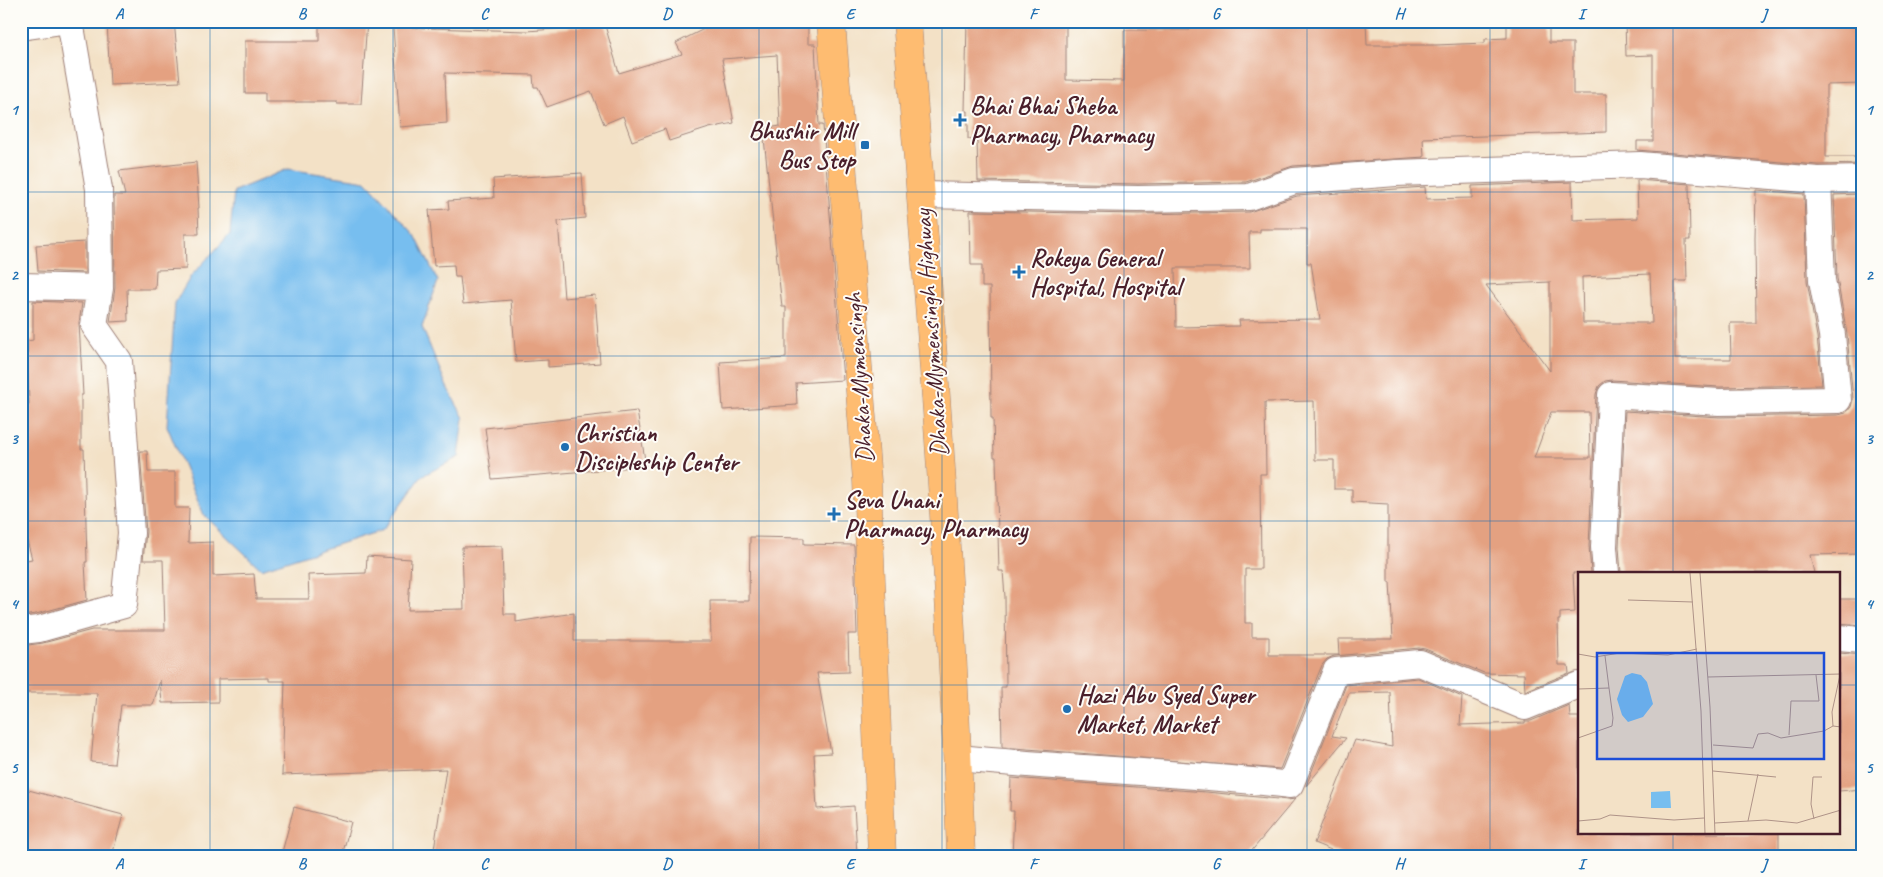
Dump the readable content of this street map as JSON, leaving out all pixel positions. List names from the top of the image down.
{
  "streets": {
    "highway": ["Dhaka-Mymensingh Highway", "Dhaka-Mymensingh"]
  },
  "places": {
    "health": ["Bhai Bhai Sheba Pharmacy, Pharmacy", "Rokeya General Hospital, Hospital", "Seva Unani Pharmacy, Pharmacy"],
    "transit": ["Bhushir Mill Bus Stop"],
    "other": ["Christian Discipleship Center", "Hazi Abu Syed Super Market, Market"]
  },
  "grid": {
    "columns": [
      "A",
      "B",
      "C",
      "D",
      "E",
      "F",
      "G",
      "H",
      "I",
      "J"
    ],
    "rows": [
      "1",
      "2",
      "3",
      "4",
      "5"
    ]
  }
}
